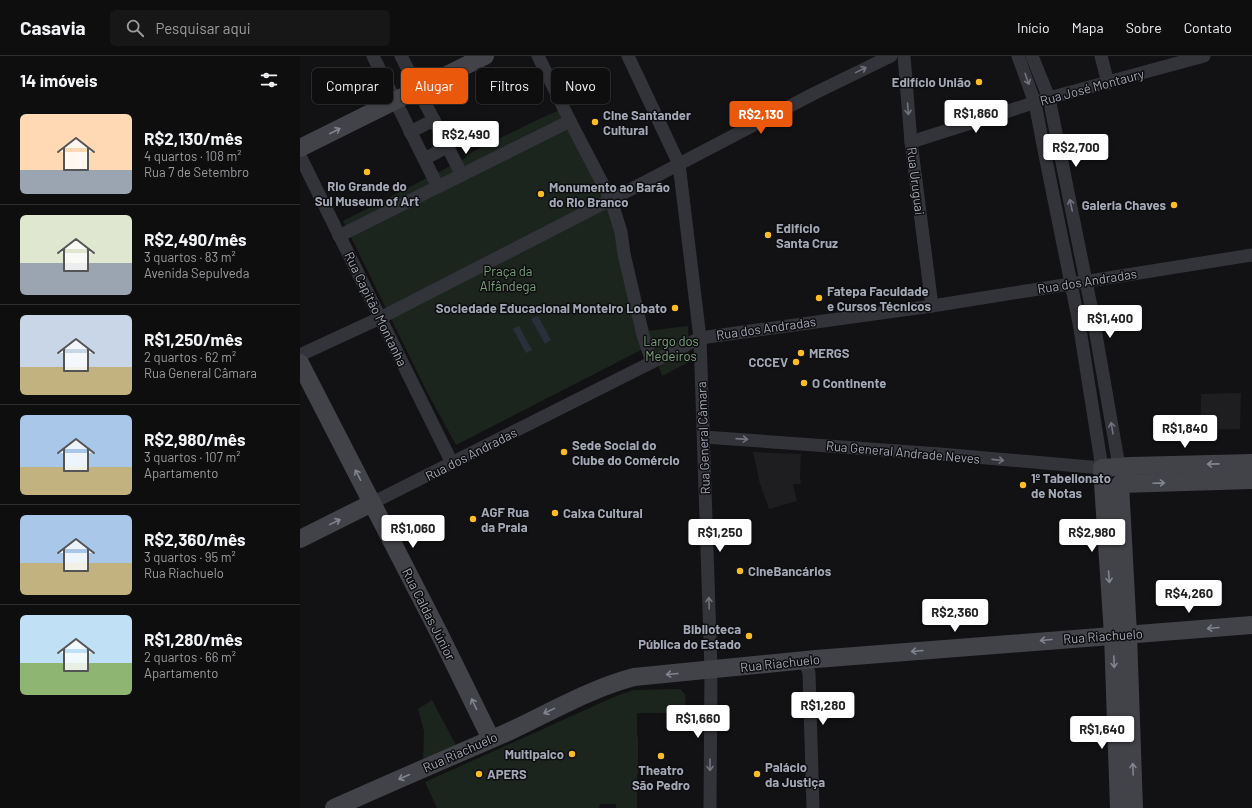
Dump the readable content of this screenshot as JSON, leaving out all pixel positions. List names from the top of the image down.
{
  "streets": {
    "street": [
      "Rua José Montaury",
      "Rua Uruguai",
      "Rua dos Andradas",
      "Rua Capitão Montanha",
      "Rua General Câmara",
      "Rua General Andrade Neves",
      "Rua Caldas Júnior",
      "Rua Riachuelo"
    ]
  },
  "crossings": [
    ["Rua José Montaury", "Rua Uruguai"],
    ["Rua Uruguai", "Rua dos Andradas"],
    ["Rua dos Andradas", "Rua Capitão Montanha"],
    ["Rua dos Andradas", "Rua General Câmara"],
    ["Rua dos Andradas", "Rua Caldas Júnior"],
    ["Rua General Câmara", "Rua General Andrade Neves"],
    ["Rua General Câmara", "Rua Riachuelo"],
    ["Rua Caldas Júnior", "Rua Riachuelo"]
  ],
  "one_way": ["Rua General Andrade Neves", "Rua Caldas Júnior", "Rua Riachuelo"],
  "parks": ["Praça da Alfândega", "Largo dos Medeiros"],
  "places": [
    "Edifício União",
    "Cine Santander Cultural",
    "Rio Grande do Sul Museum of Art",
    "Monumento ao Barão do Rio Branco",
    "Galeria Chaves",
    "Edifício Santa Cruz",
    "Fatepa Faculdade e Cursos Técnicos",
    "Sociedade Educacional Monteiro Lobato",
    "MERGS",
    "CCCEV",
    "O Continente",
    "Sede Social do Clube do Comércio",
    "1º Tabelionato de Notas",
    "Caixa Cultural",
    "AGF Rua da Praia",
    "CineBancários",
    "Biblioteca Pública do Estado",
    "Multipalco",
    "Theatro São Pedro",
    "APERS",
    "Palácio da Justiça"
  ],
  "page": {
    "header": "Casavia",
    "search": "Pesquisar aqui",
    "nav": [
      "Início",
      "Mapa",
      "Sobre",
      "Contato"
    ],
    "heading": "14 imóveis",
    "chip": [
      "Comprar",
      "Alugar",
      "Filtros",
      "Novo"
    ],
    "price": [
      "R$1,860",
      "R$2,130",
      "R$2,490",
      "R$2,700",
      "R$1,400",
      "R$1,840",
      "R$1,060",
      "R$1,250",
      "R$2,980",
      "R$4,260",
      "R$2,360",
      "R$1,280",
      "R$1,660",
      "R$1,640"
    ],
    "list": [
      {
        "name": "R$2,130/mês",
        "note": "4 quartos · 108 m² · Rua 7 de Setembro"
      },
      {
        "name": "R$2,490/mês",
        "note": "3 quartos · 83 m² · Avenida Sepulveda"
      },
      {
        "name": "R$1,250/mês",
        "note": "2 quartos · 62 m² · Rua General Câmara"
      },
      {
        "name": "R$2,980/mês",
        "note": "3 quartos · 107 m² · Apartamento"
      },
      {
        "name": "R$2,360/mês",
        "note": "3 quartos · 95 m² · Rua Riachuelo"
      },
      {
        "name": "R$1,280/mês",
        "note": "2 quartos · 66 m² · Apartamento"
      }
    ]
  }
}
